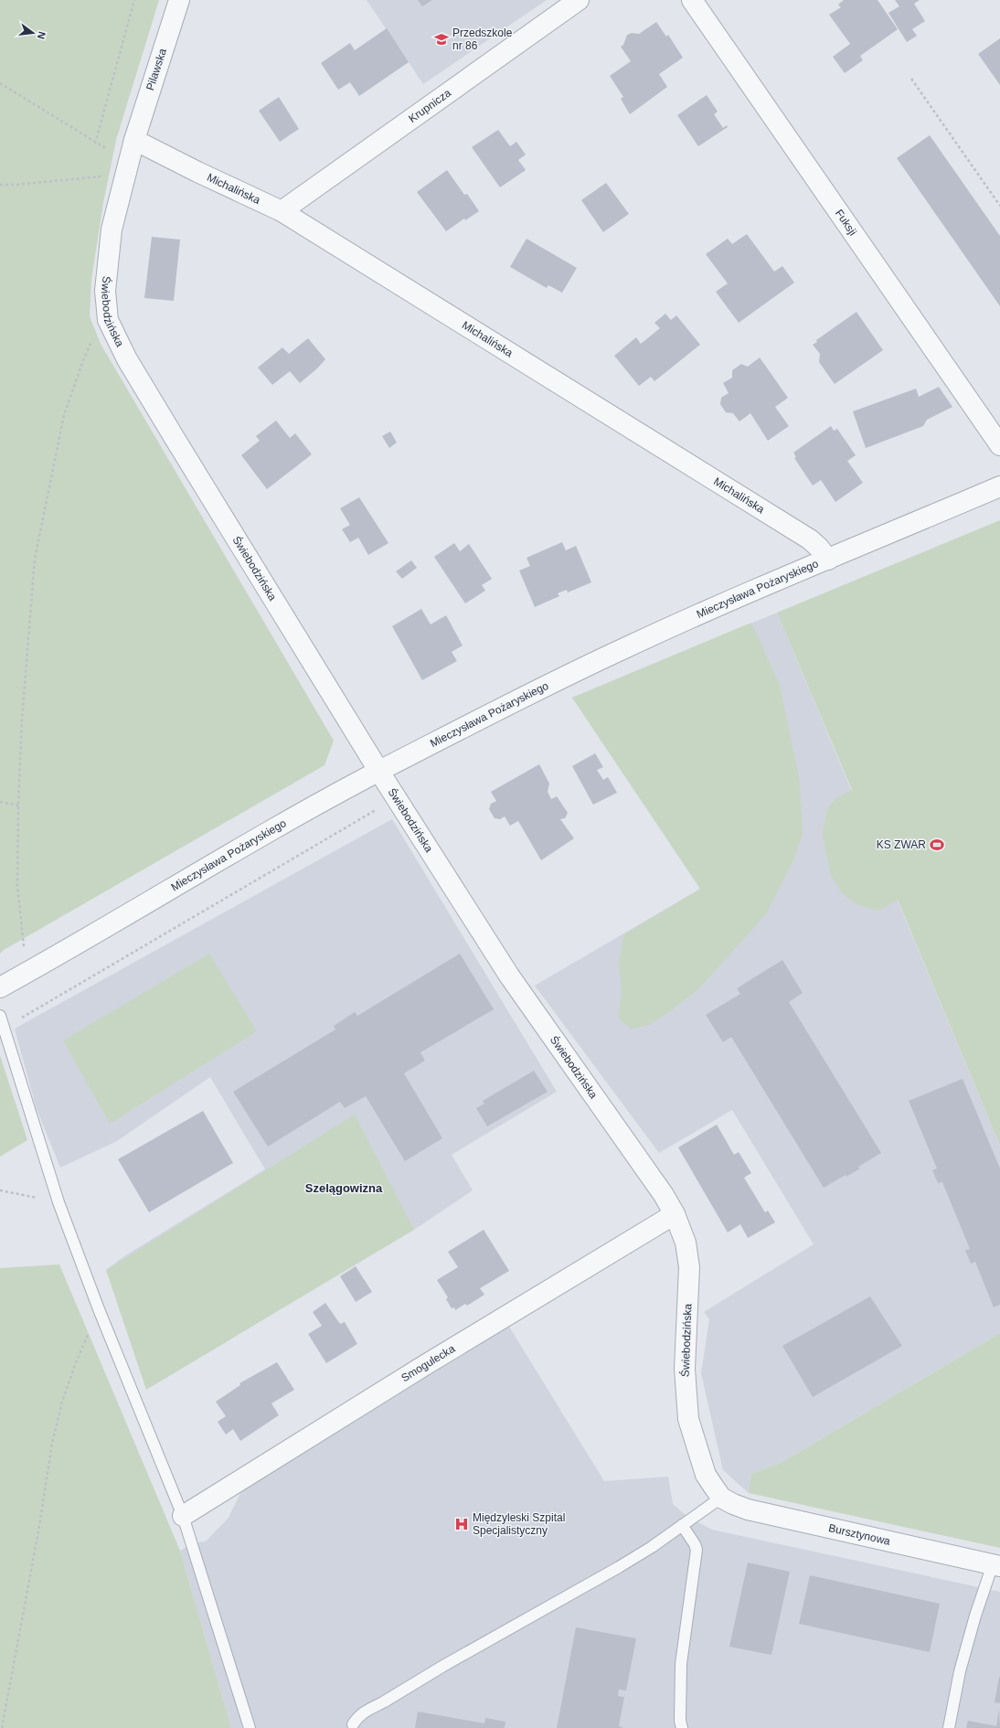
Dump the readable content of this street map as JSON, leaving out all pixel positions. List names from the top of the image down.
{
  "streets": {
    "street": [
      "Pilawska",
      "Krupnicza",
      "Michalińska",
      "Fuksji",
      "Świebodzińska",
      "Mieczysława Pożaryskiego",
      "Smogulecka",
      "Bursztynowa"
    ]
  },
  "crossings": [
    ["Pilawska", "Michalińska"],
    ["Pilawska", "Świebodzińska"],
    ["Krupnicza", "Michalińska"],
    ["Michalińska", "Świebodzińska"],
    ["Michalińska", "Mieczysława Pożaryskiego"],
    ["Świebodzińska", "Mieczysława Pożaryskiego"],
    ["Świebodzińska", "Smogulecka"],
    ["Świebodzińska", "Bursztynowa"]
  ],
  "districts": ["Szelągowizna"],
  "places": {
    "school or university": ["Przedszkole nr 86"],
    "sports": ["KS ZWAR"],
    "hospital": ["Międzyleski Szpital Specjalistyczny"]
  },
  "north": "right"
}
